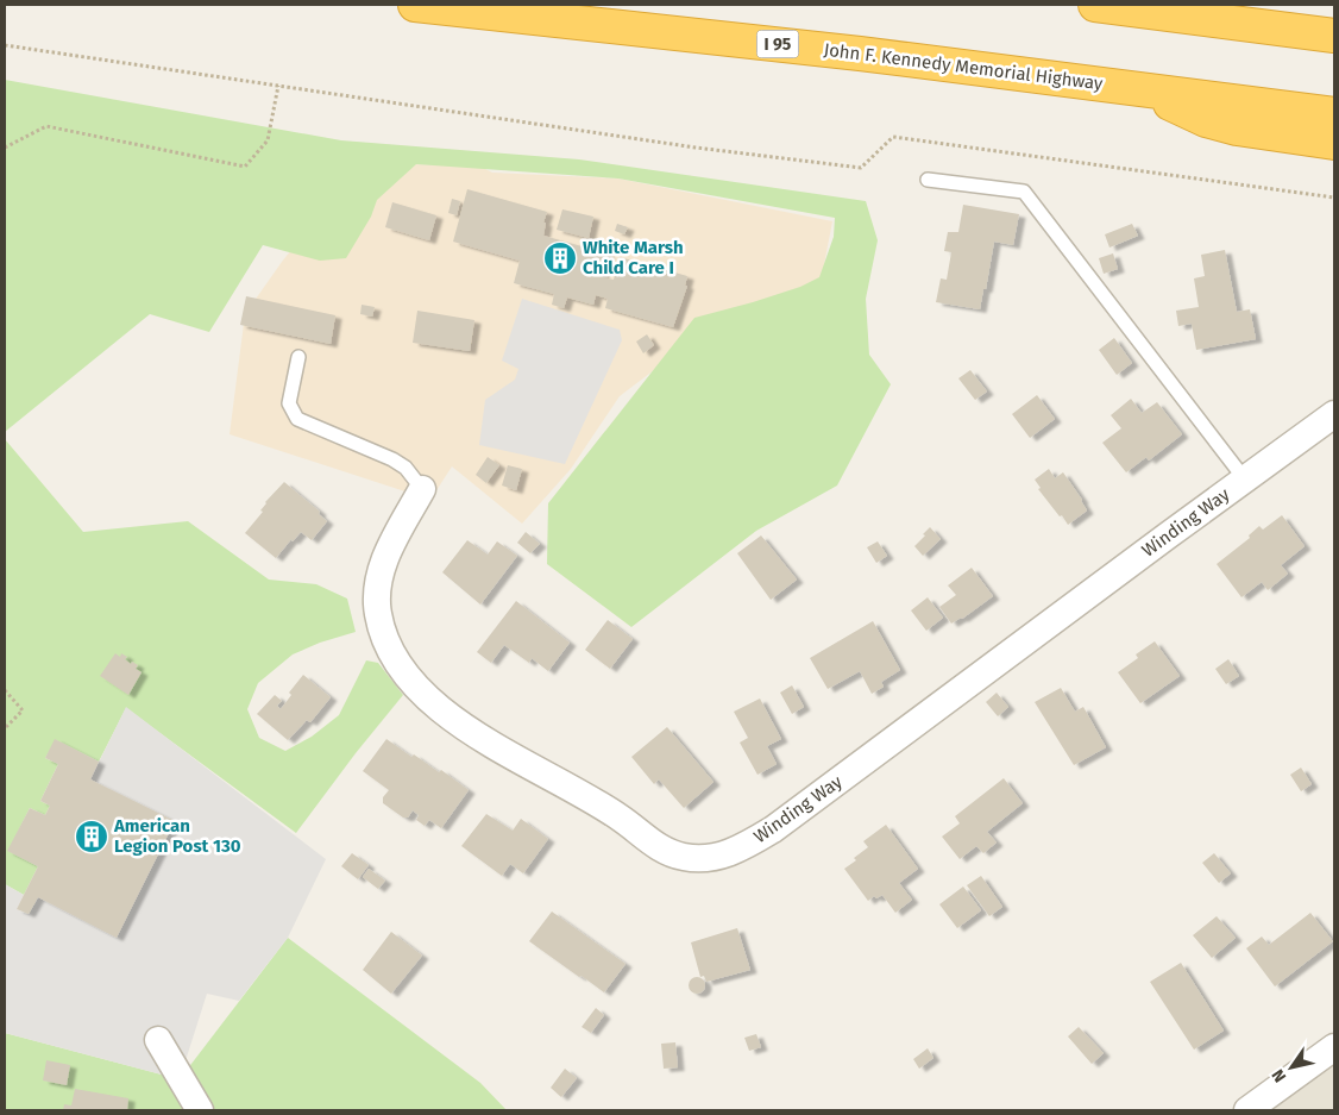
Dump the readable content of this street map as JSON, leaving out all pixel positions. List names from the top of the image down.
{
  "streets": {
    "highway": ["I 95", "John F. Kennedy Memorial Highway"],
    "street": ["Winding Way"]
  },
  "places": {
    "building": ["White Marsh Child Care I", "American Legion Post 130"]
  },
  "north": "bottom left"
}
